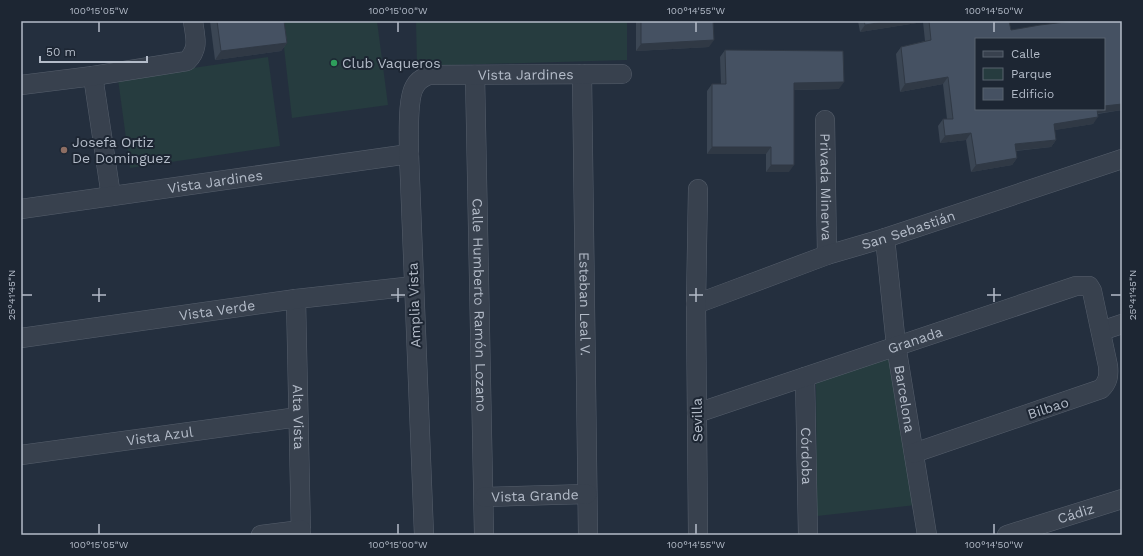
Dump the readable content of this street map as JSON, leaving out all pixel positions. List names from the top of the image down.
{
  "streets": {
    "street": [
      "Vista Jardines",
      "Privada Minerva",
      "San Sebastián",
      "Esteban Leal V.",
      "Amplia Vista",
      "Calle Humberto Ramón Lozano",
      "Vista Verde",
      "Granada",
      "Barcelona",
      "Bilbao",
      "Alta Vista",
      "Sevilla",
      "Vista Azul",
      "Córdoba",
      "Vista Grande",
      "Cádiz"
    ]
  },
  "crossings": [
    ["Vista Jardines", "Esteban Leal V."],
    ["Vista Jardines", "Amplia Vista"],
    ["Vista Jardines", "Calle Humberto Ramón Lozano"],
    ["Privada Minerva", "San Sebastián"],
    ["San Sebastián", "Barcelona"],
    ["San Sebastián", "Sevilla"],
    ["Esteban Leal V.", "Vista Grande"],
    ["Amplia Vista", "Vista Verde"],
    ["Calle Humberto Ramón Lozano", "Vista Grande"],
    ["Vista Verde", "Alta Vista"],
    ["Granada", "Barcelona"],
    ["Granada", "Bilbao"],
    ["Granada", "Sevilla"],
    ["Granada", "Córdoba"],
    ["Barcelona", "Bilbao"],
    ["Alta Vista", "Vista Azul"]
  ],
  "places": ["Club Vaqueros", "Josefa Ortiz De Dominguez"],
  "legend": ["Calle", "Parque", "Edificio"],
  "scale_bar": "50 m",
  "coordinates": [
    "100°15'05\"W",
    "100°15'00\"W",
    "100°14'55\"W",
    "100°14'50\"W",
    "25°41'45\"N"
  ]
}
